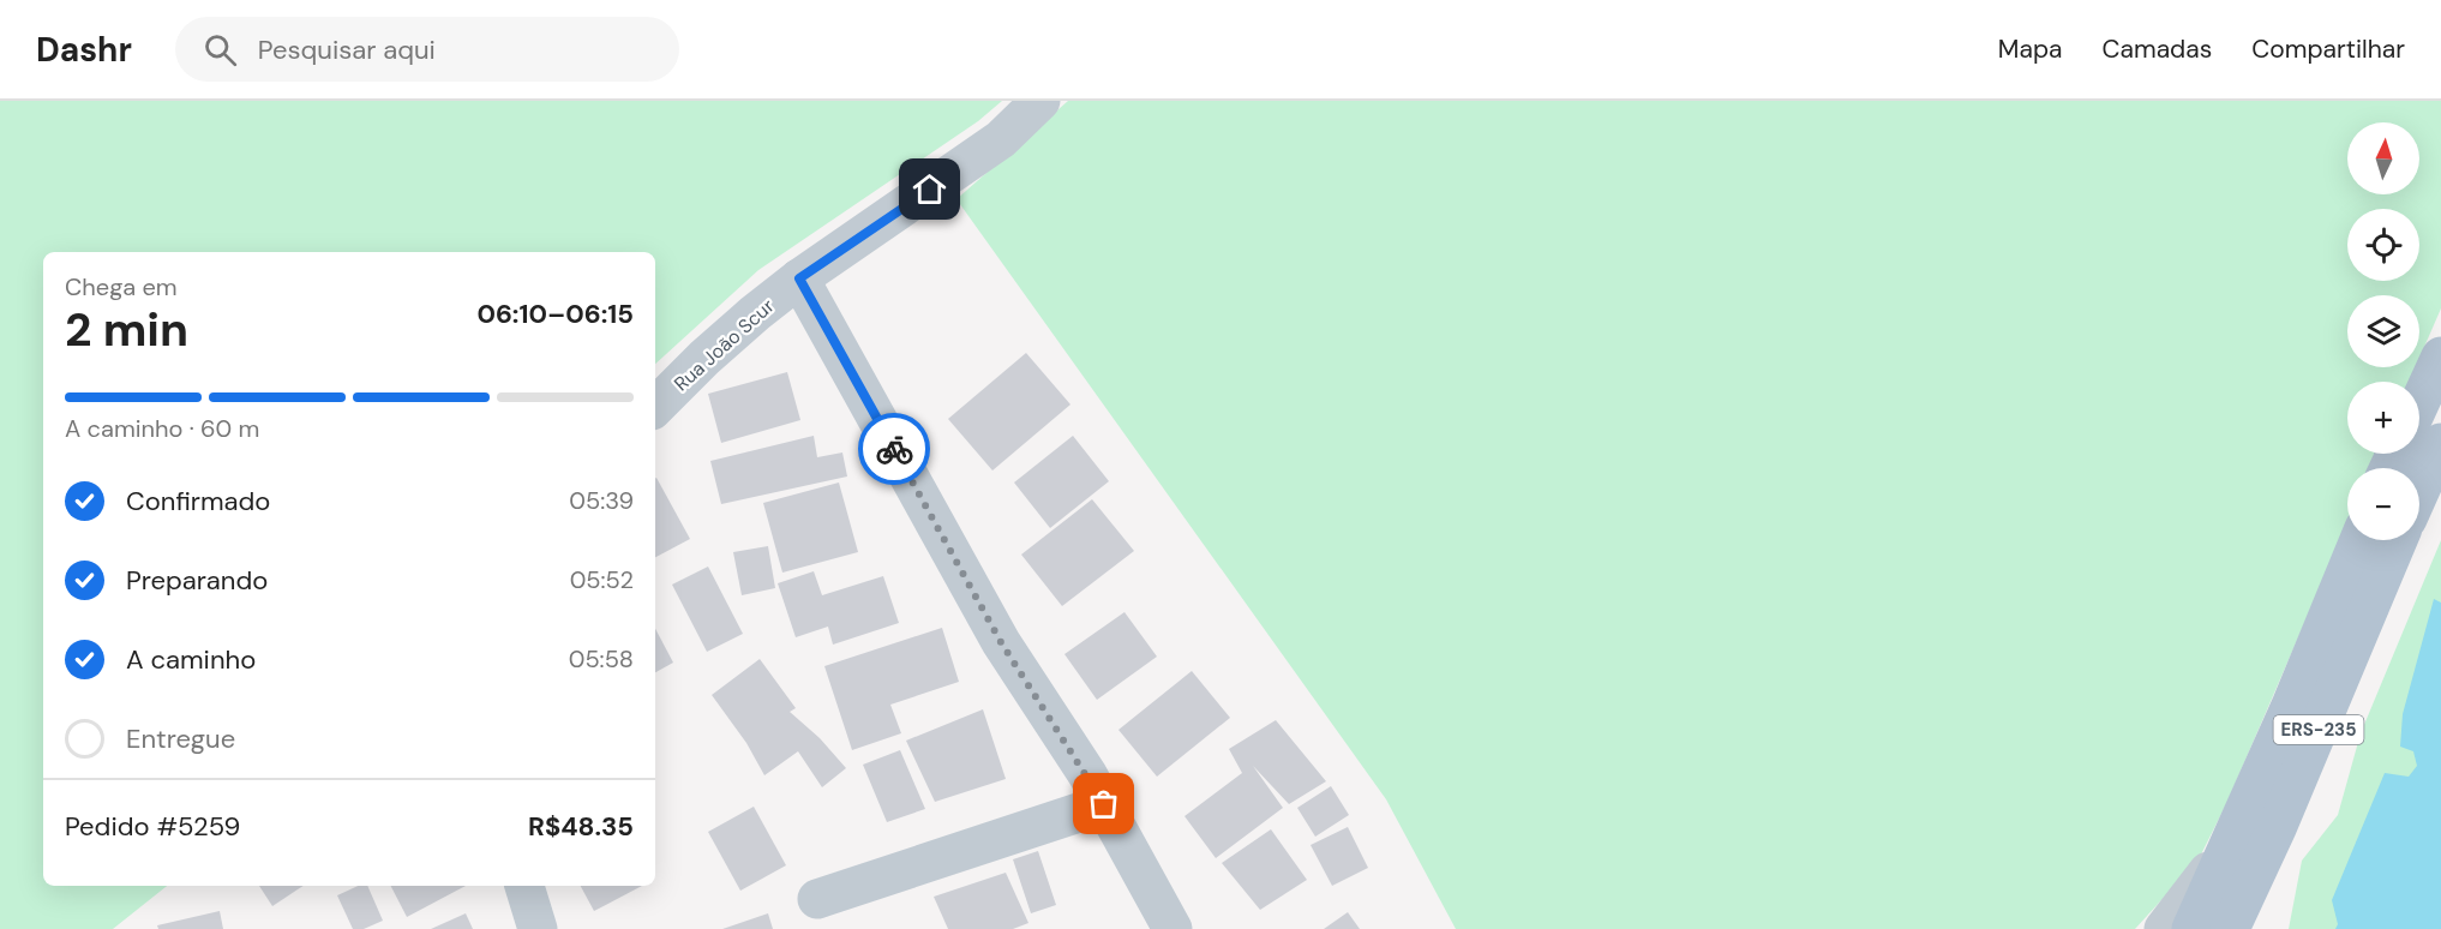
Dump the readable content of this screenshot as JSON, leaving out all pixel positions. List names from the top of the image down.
{
  "streets": {
    "main road": ["ERS-235"],
    "street": ["Rua João Scur"]
  },
  "north": "top",
  "page": {
    "header": "Dashr",
    "search": "Pesquisar aqui",
    "nav": ["Mapa", "Camadas", "Compartilhar"],
    "map_buttons": ["+", "−"],
    "heading": ["2 min", "Chega em", "06:10–06:15"],
    "panel": ["Pedido #5259", "R$48.35"],
    "bar": "A caminho · 60 m",
    "list": [
      ["Confirmado", "05:39"],
      ["Preparando", "05:52"],
      ["A caminho", "05:58"],
      "Entregue"
    ]
  }
}
